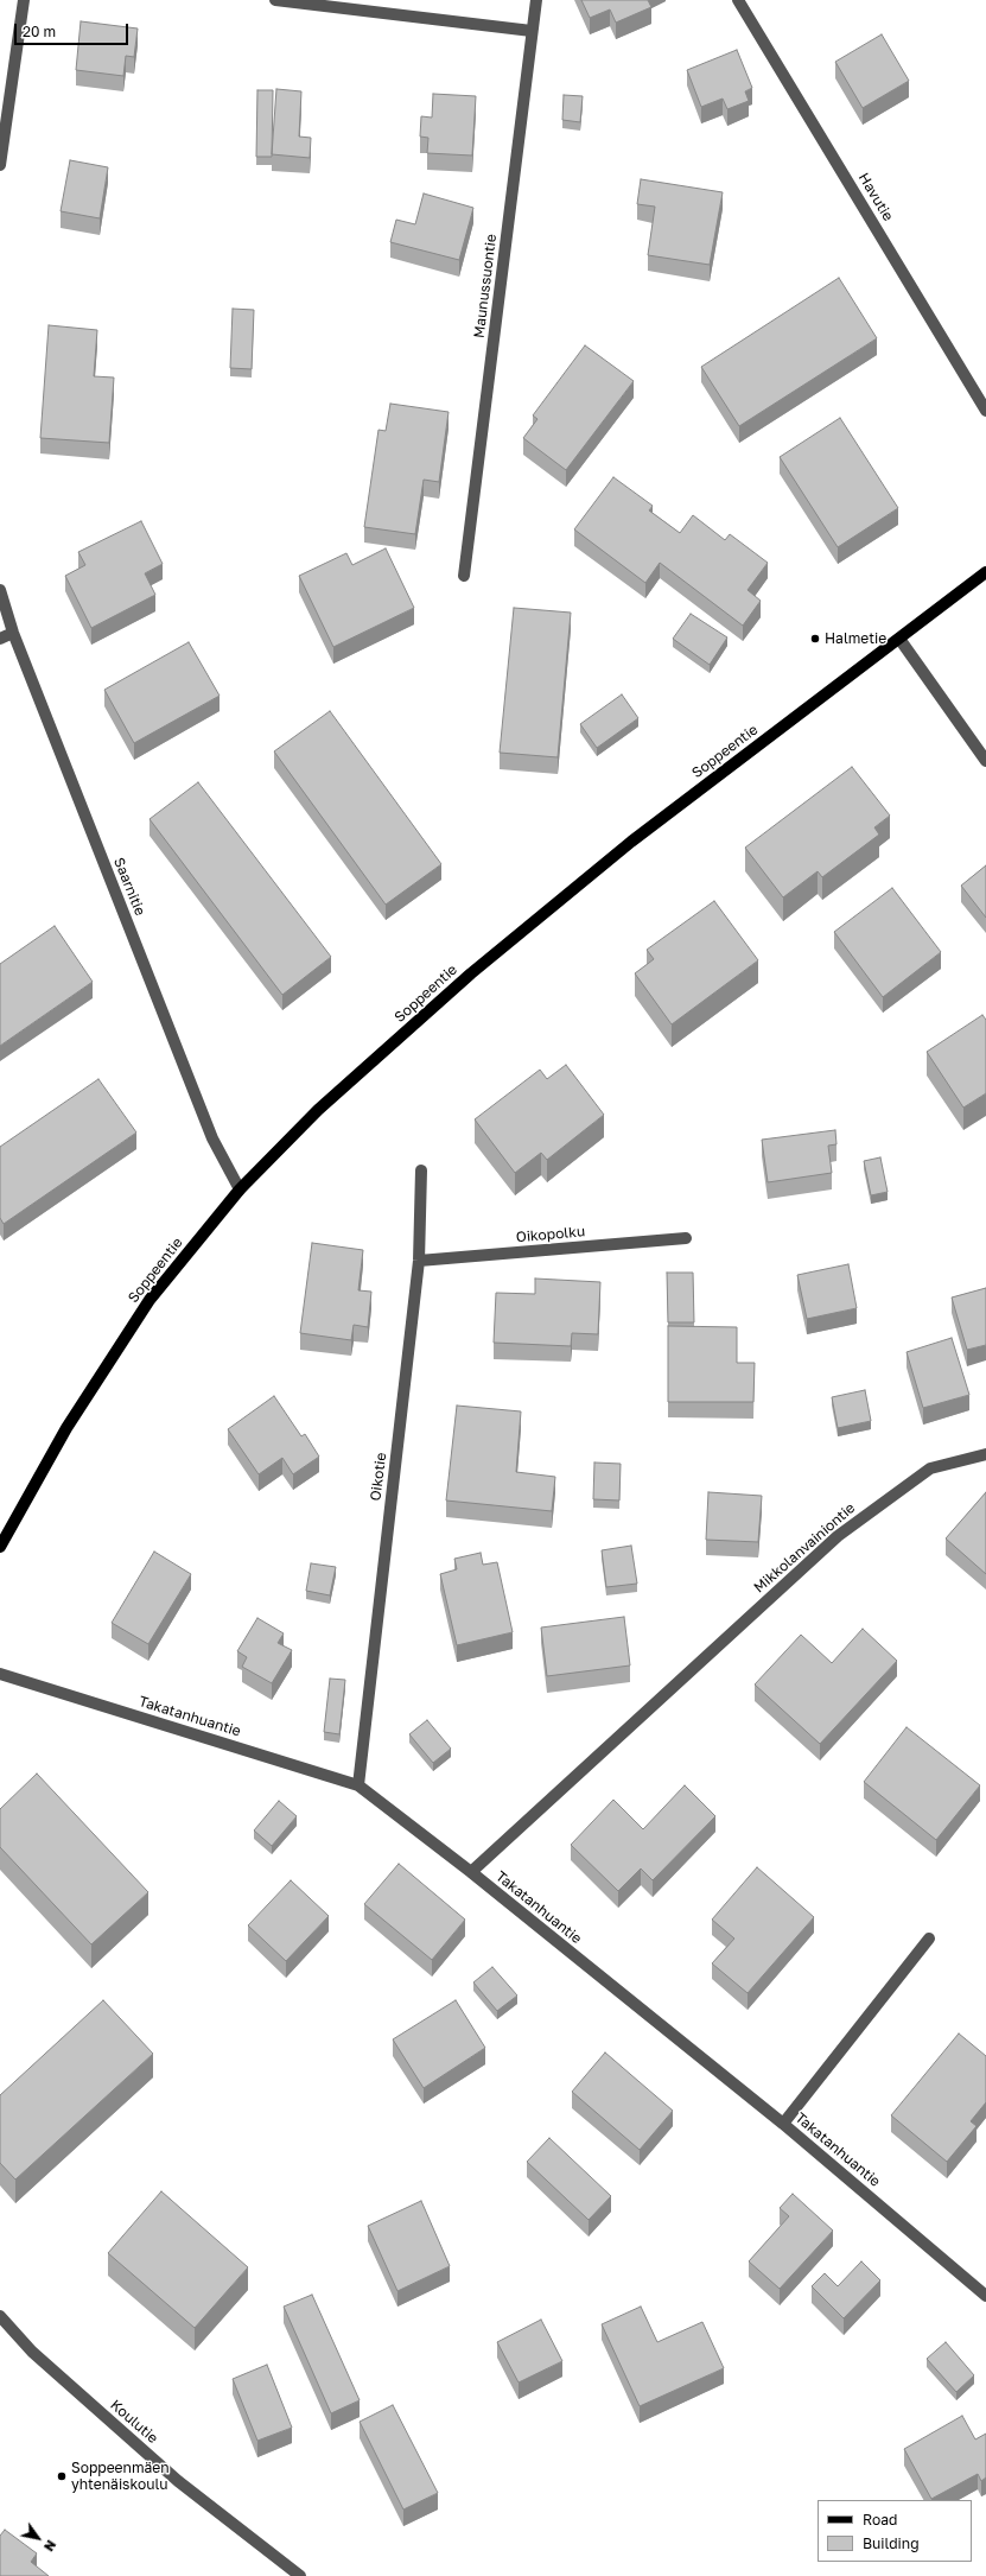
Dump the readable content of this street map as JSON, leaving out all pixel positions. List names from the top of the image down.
{
  "streets": {
    "main road": ["Soppeentie"],
    "street": [
      "Havutie",
      "Maunussuontie",
      "Saarnitie",
      "Oikopolku",
      "Oikotie",
      "Mikkolanvainiontie",
      "Takatanhuantie",
      "Koulutie"
    ]
  },
  "crossings": [
    ["Soppeentie", "Saarnitie"],
    ["Oikopolku", "Oikotie"],
    ["Oikotie", "Takatanhuantie"],
    ["Mikkolanvainiontie", "Takatanhuantie"]
  ],
  "places": ["Halmetie", "Soppeenmäen yhtenäiskoulu"],
  "legend": ["Road", "Building"],
  "scale_bar": "20 m",
  "north": "bottom right"
}
